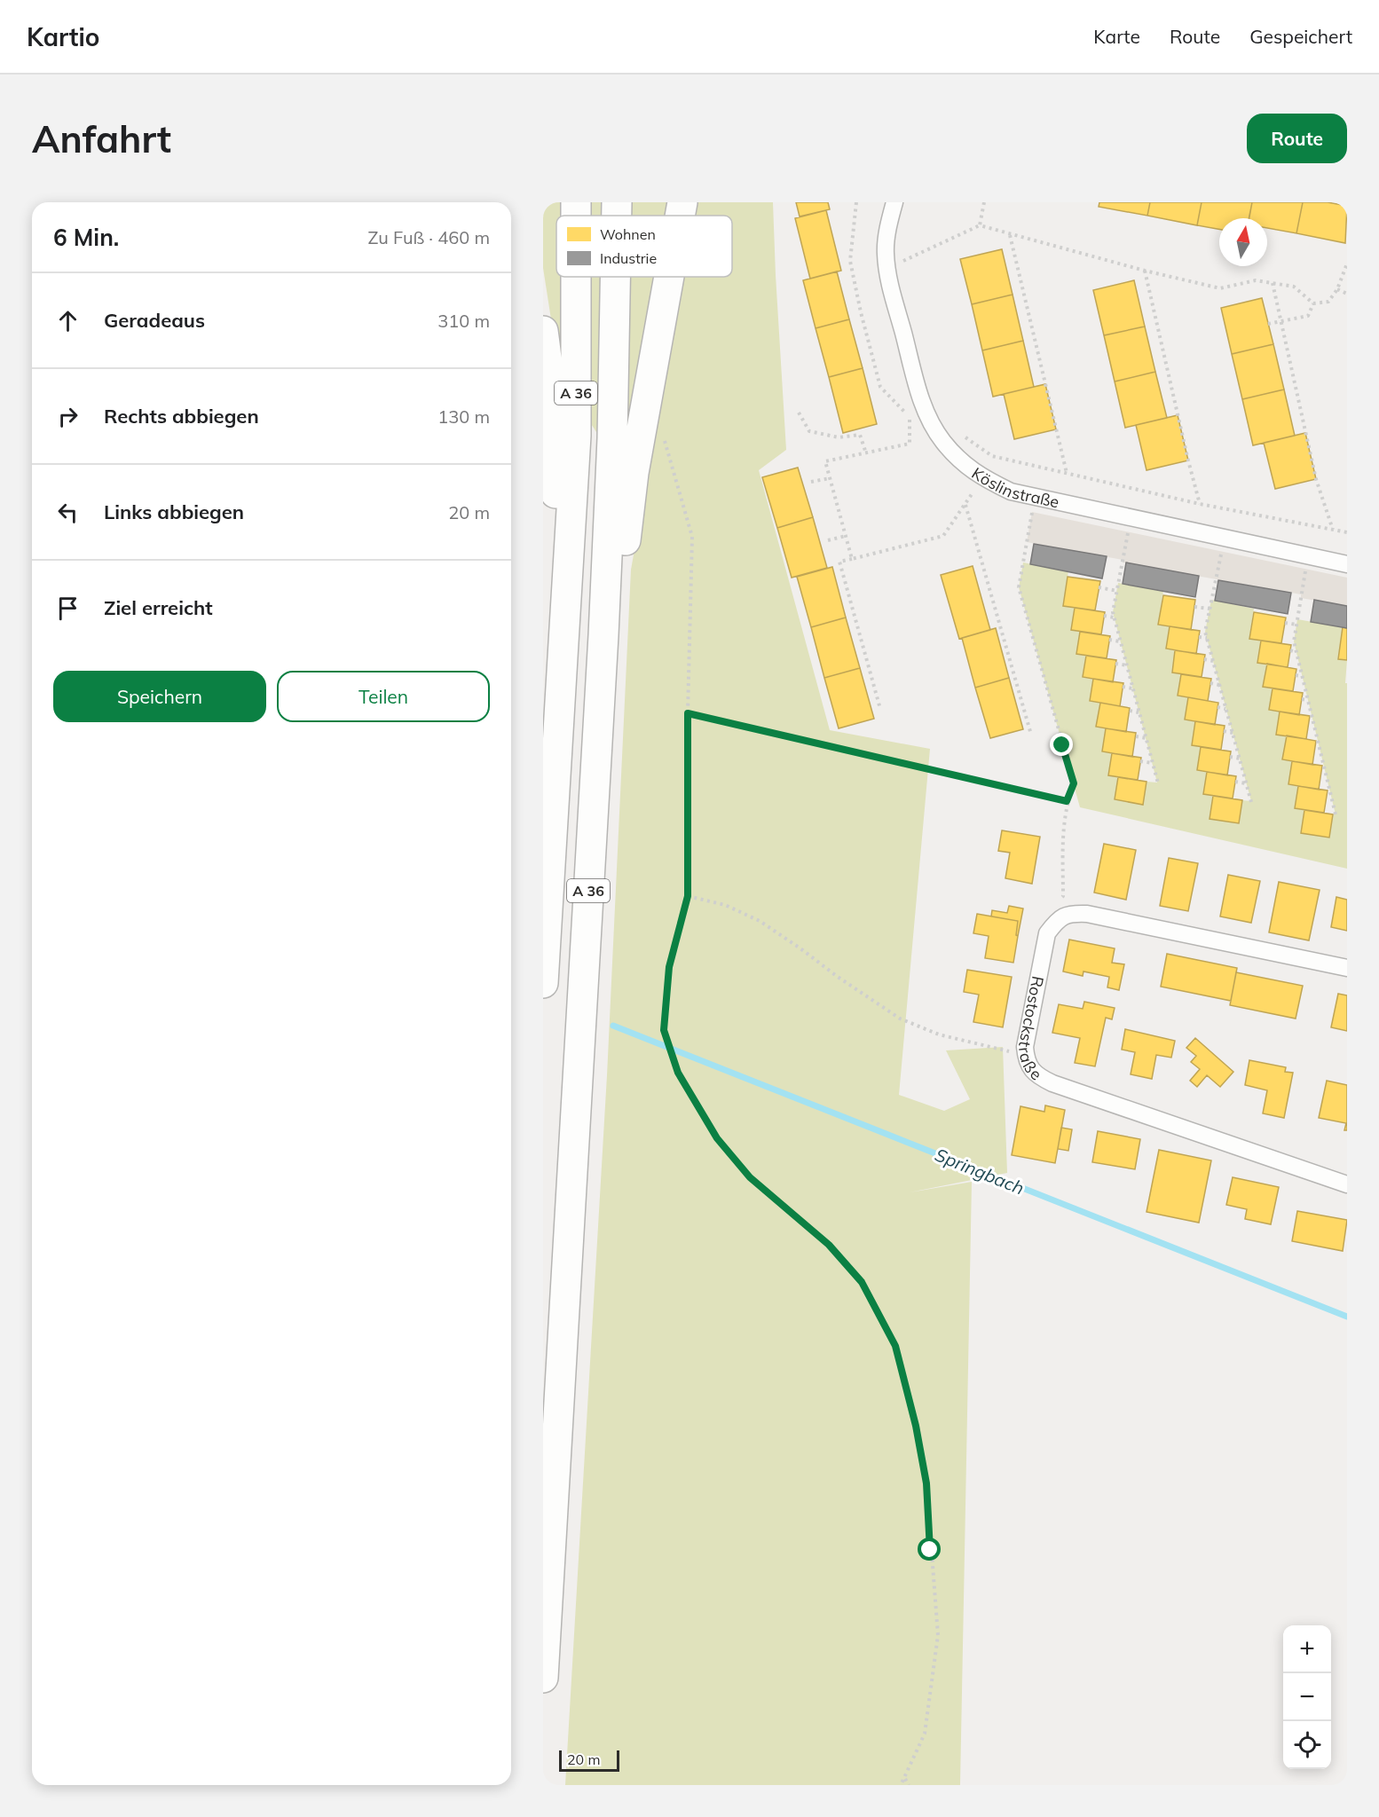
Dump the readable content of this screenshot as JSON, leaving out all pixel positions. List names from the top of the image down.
{
  "streets": {
    "highway": ["A 36"],
    "street": ["Köslinstraße", "Rostockstraße"]
  },
  "water": ["Springbach"],
  "legend": ["Wohnen", "Industrie"],
  "scale_bar": "20 m",
  "north": "top",
  "page": {
    "header": "Kartio",
    "nav": ["Karte", "Route", "Gespeichert"],
    "buttons": [
      "Route",
      ["Speichern", "Teilen"]
    ],
    "title": "Anfahrt",
    "heading": ["6 Min.", "Zu Fuß · 460 m"],
    "list": [
      ["Geradeaus", "310 m"],
      ["Rechts abbiegen", "130 m"],
      ["Links abbiegen", "20 m"],
      "Ziel erreicht"
    ],
    "map_buttons": ["+", "−"],
    "scale": "20 m"
  }
}
